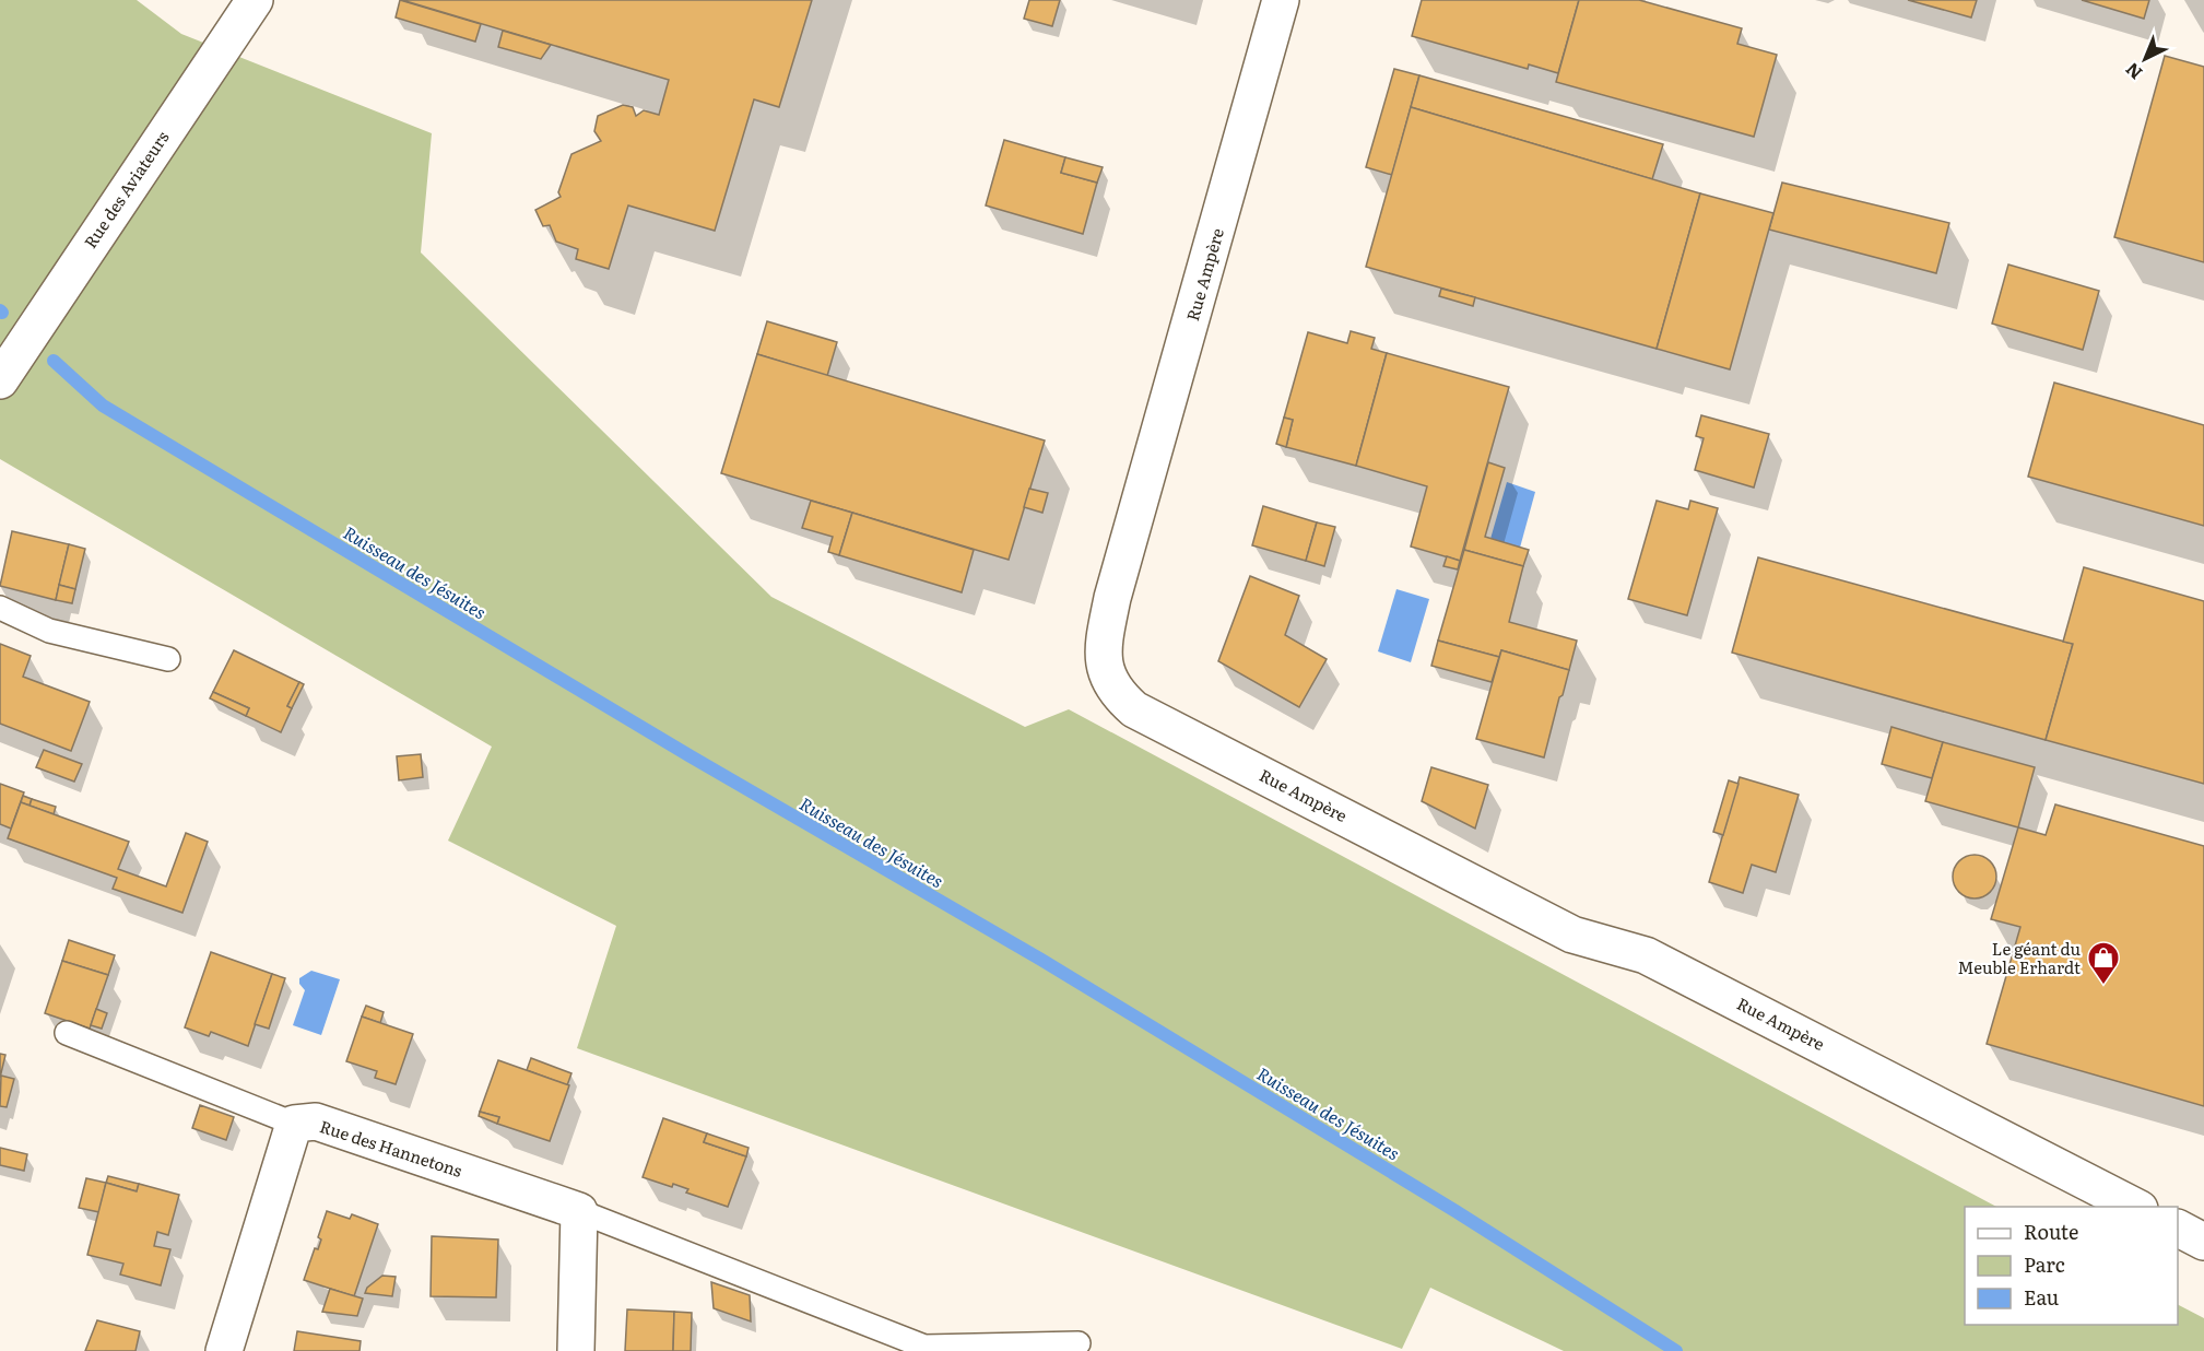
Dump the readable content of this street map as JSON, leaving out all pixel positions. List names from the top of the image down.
{
  "streets": {
    "street": ["Rue des Aviateurs", "Rue Ampère", "Rue des Hannetons"]
  },
  "water": ["Ruisseau des Jésuites"],
  "places": {
    "shop": ["Le géant du Meuble Erhardt"]
  },
  "legend": ["Route", "Parc", "Eau"],
  "north": "bottom left"
}
